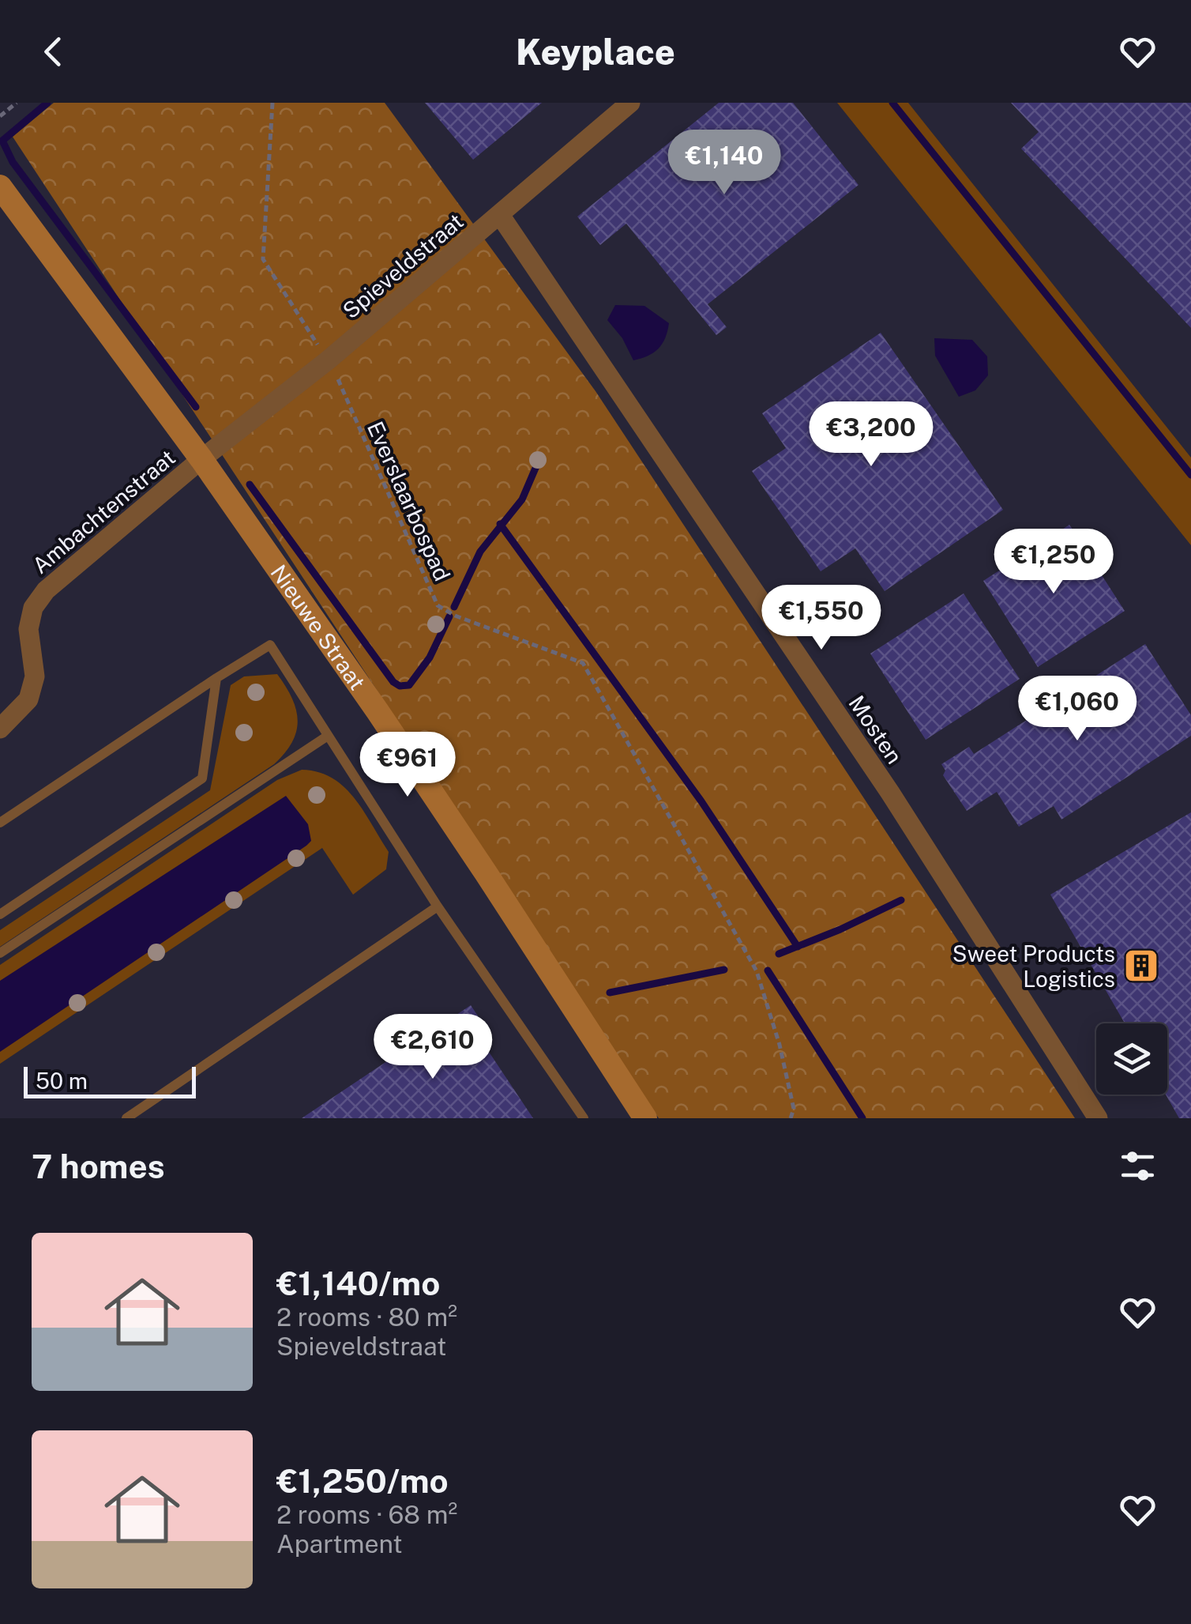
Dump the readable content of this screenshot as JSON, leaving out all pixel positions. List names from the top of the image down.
{
  "streets": {
    "street": [
      "Spieveldstraat",
      "Ambachtenstraat",
      "Nieuwe Straat",
      "Mosten"
    ],
    "path": ["Everslaarbospad"]
  },
  "crossings": [
    ["Spieveldstraat", "Everslaarbospad"],
    ["Spieveldstraat", "Ambachtenstraat"],
    ["Spieveldstraat", "Nieuwe Straat"],
    ["Spieveldstraat", "Mosten"],
    ["Ambachtenstraat", "Nieuwe Straat"]
  ],
  "places": {
    "building": ["Sweet Products Logistics"]
  },
  "scale_bar": "50 m",
  "page": {
    "header": "Keyplace",
    "price": [
      "€1,140",
      "€3,200",
      "€1,250",
      "€1,550",
      "€1,060",
      "€961",
      "€2,610"
    ],
    "scale": "50 m",
    "heading": "7 homes",
    "list": [
      {
        "name": "€1,140/mo",
        "note": "2 rooms · 80 m² · Spieveldstraat"
      },
      {
        "name": "€1,250/mo",
        "note": "2 rooms · 68 m² · Apartment"
      }
    ]
  }
}
